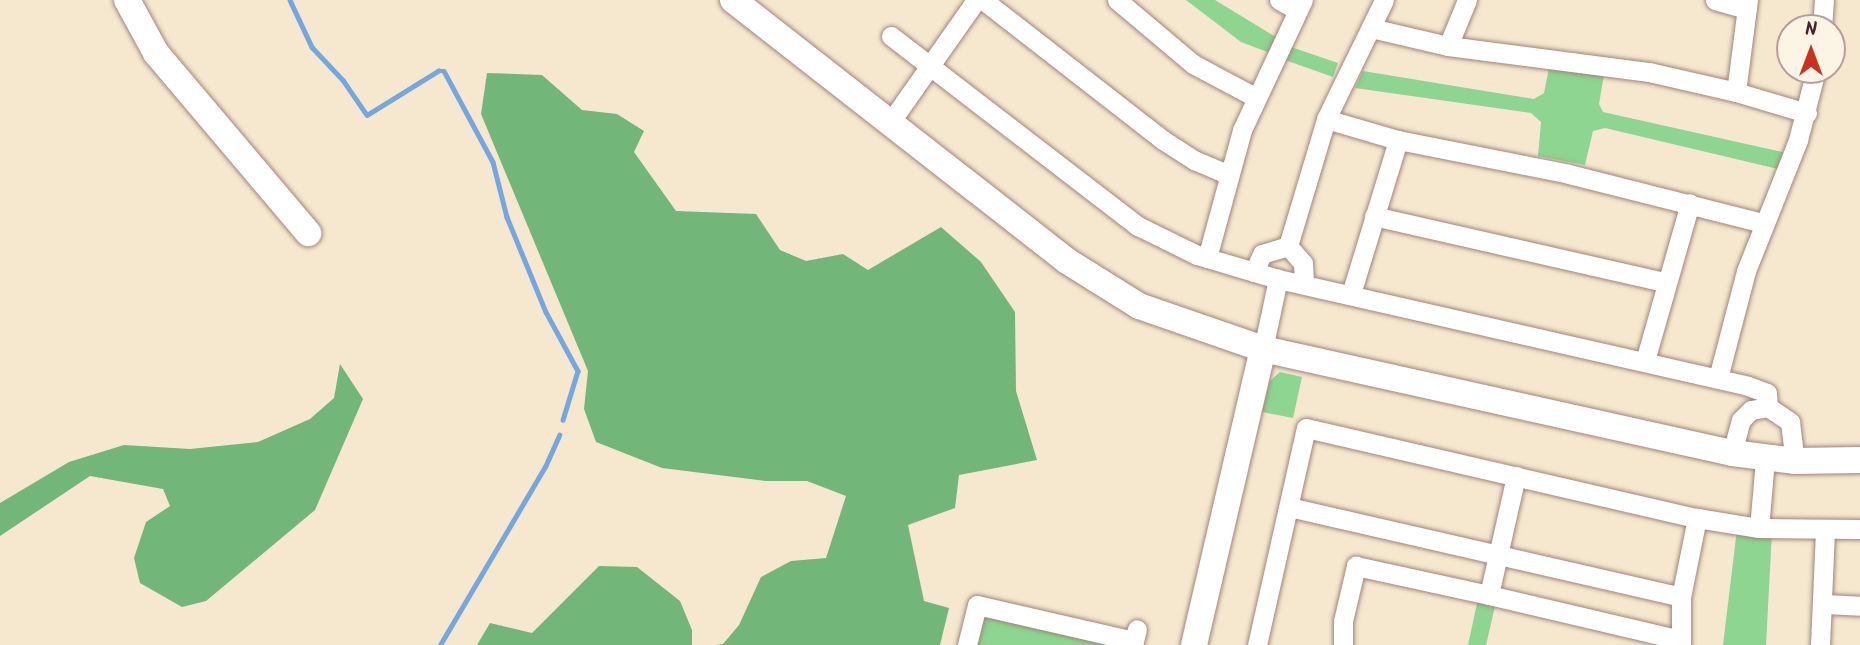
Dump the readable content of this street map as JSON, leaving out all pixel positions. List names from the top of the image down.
{
  "north": "top"
}
